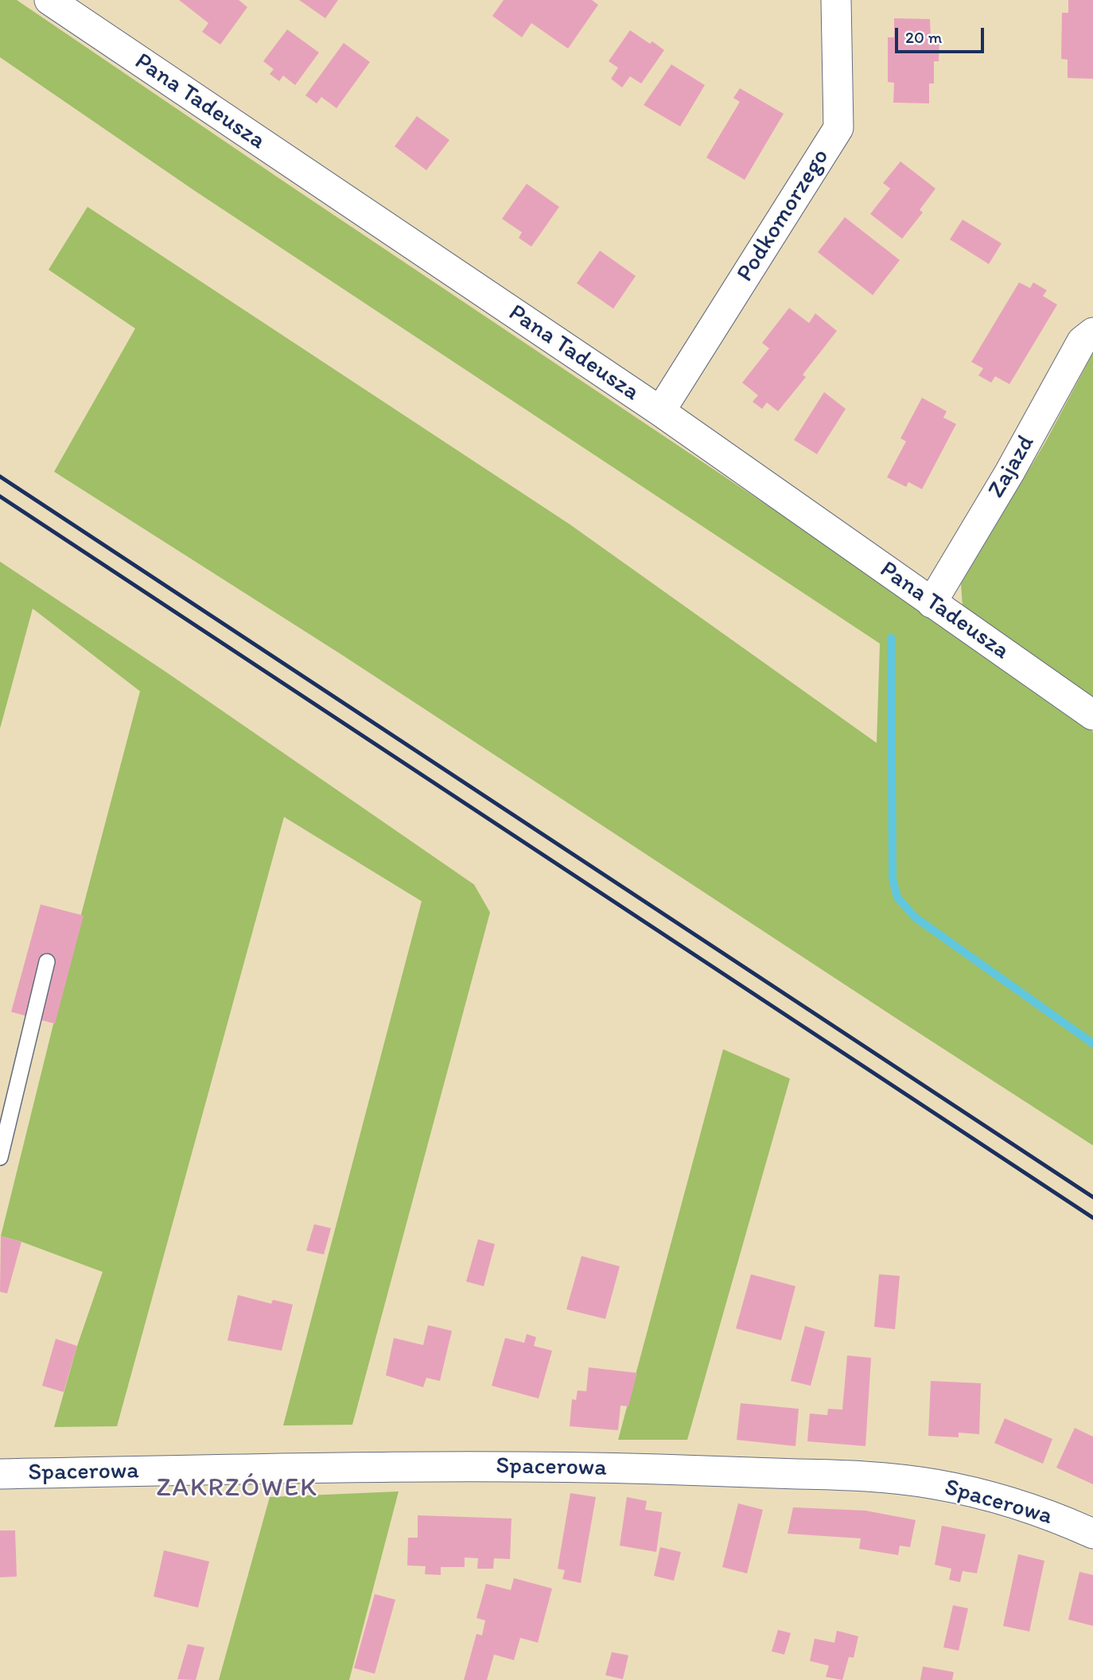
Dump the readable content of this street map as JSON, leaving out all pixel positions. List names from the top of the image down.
{
  "streets": {
    "street": [
      "Pana Tadeusza",
      "Podkomorzego",
      "Zajazd",
      "Spacerowa"
    ]
  },
  "crossings": [
    ["Pana Tadeusza", "Podkomorzego"],
    ["Pana Tadeusza", "Zajazd"]
  ],
  "districts": ["ZAKRZÓWEK"],
  "scale_bar": "20 m"
}
